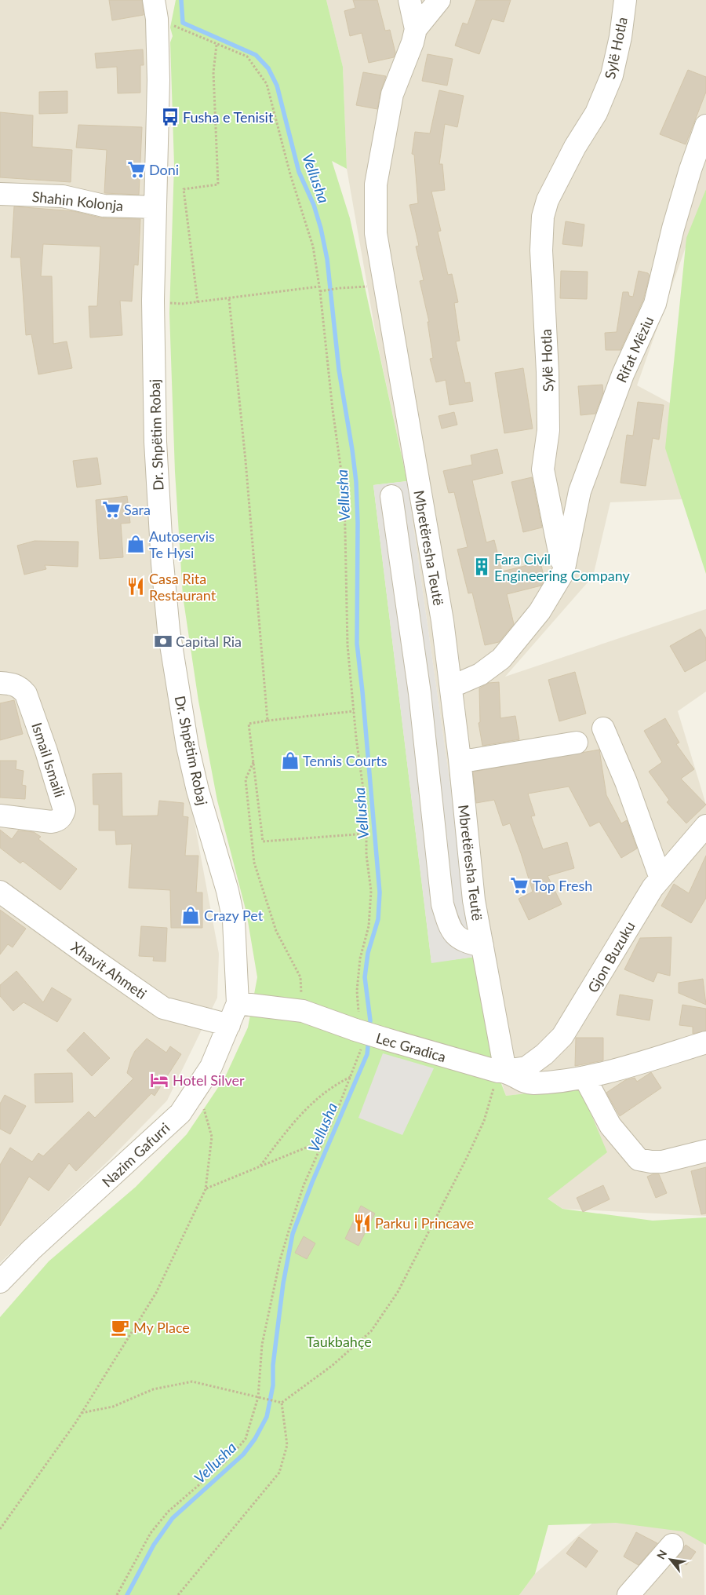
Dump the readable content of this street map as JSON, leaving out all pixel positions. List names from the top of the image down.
{
  "streets": {
    "street": [
      "Sylë Hotla",
      "Shahin Kolonja",
      "Rifat Mëziu",
      "Dr. Shpëtim Robaj",
      "Mbretëresha Teutë",
      "Ismail Ismaili",
      "Gjon Buzuku",
      "Xhavit Ahmeti",
      "Lec Gradica",
      "Nazim Gafurri"
    ]
  },
  "crossings": [
    ["Sylë Hotla", "Rifat Mëziu"],
    ["Shahin Kolonja", "Dr. Shpëtim Robaj"],
    ["Dr. Shpëtim Robaj", "Lec Gradica"],
    ["Dr. Shpëtim Robaj", "Nazim Gafurri"],
    ["Mbretëresha Teutë", "Gjon Buzuku"],
    ["Mbretëresha Teutë", "Lec Gradica"],
    ["Gjon Buzuku", "Lec Gradica"],
    ["Xhavit Ahmeti", "Nazim Gafurri"],
    ["Lec Gradica", "Nazim Gafurri"]
  ],
  "water": ["Vellusha"],
  "parks": ["Taukbahçe"],
  "places": {
    "bus stop": ["Fusha e Tenisit"],
    "supermarket": ["Doni", "Sara", "Top Fresh"],
    "shop": ["Autoservis Te Hysi", "Tennis Courts", "Crazy Pet"],
    "building": ["Fara Civil Engineering Company"],
    "restaurant": ["Casa Rita Restaurant", "Parku i Princave"],
    "bank": ["Capital Ria"],
    "hotel": ["Hotel Silver"],
    "cafe": ["My Place"]
  },
  "north": "top left"
}
